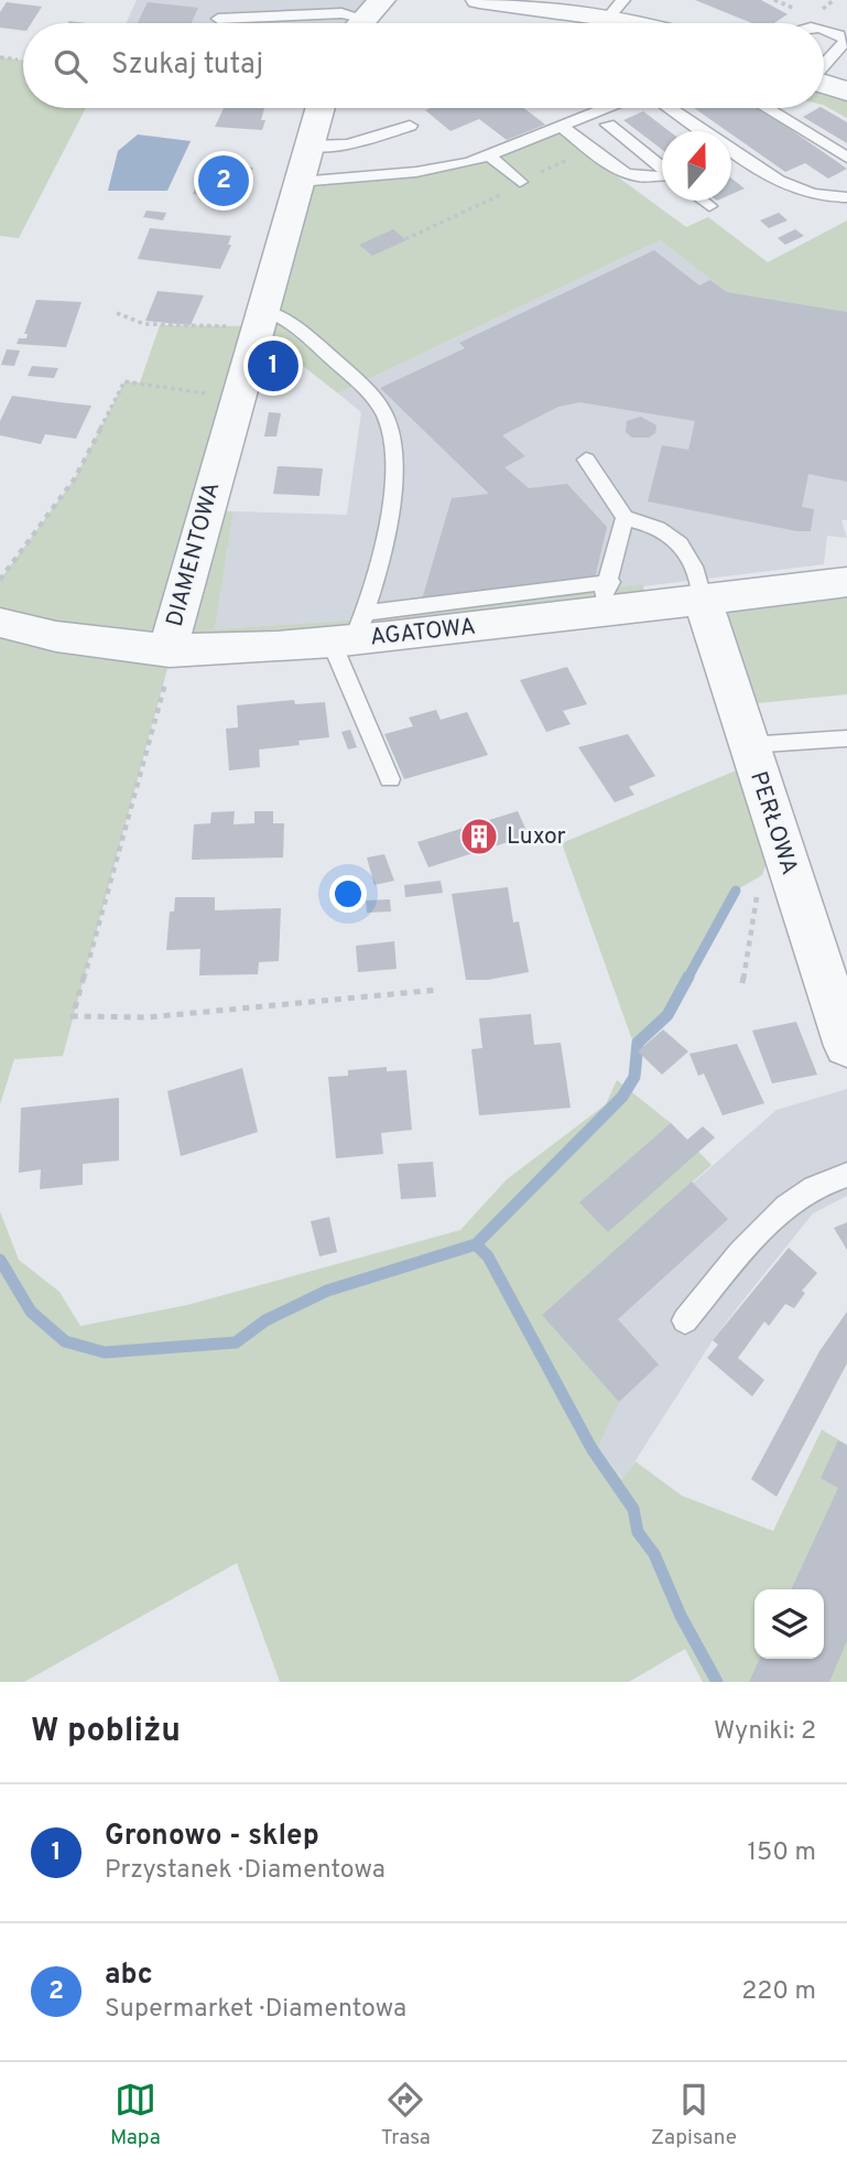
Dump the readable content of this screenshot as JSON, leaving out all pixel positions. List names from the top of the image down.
{
  "streets": {
    "street": ["DIAMENTOWA", "AGATOWA", "PERŁOWA"]
  },
  "crossings": [
    ["DIAMENTOWA", "AGATOWA"],
    ["AGATOWA", "PERŁOWA"]
  ],
  "places": {
    "building": ["Luxor"]
  },
  "north": "top",
  "page": {
    "search": "Szukaj tutaj",
    "pins": ["2", "1"],
    "heading": ["W pobliżu", "Wyniki: 2"],
    "list": [
      {
        "mark": "1",
        "name": "Gronowo - sklep",
        "note": "Przystanek · Diamentowa",
        "value": "150 m"
      },
      {
        "mark": "2",
        "name": "abc",
        "note": "Supermarket · Diamentowa",
        "value": "220 m"
      }
    ],
    "nav": ["Mapa", "Trasa", "Zapisane"]
  }
}
